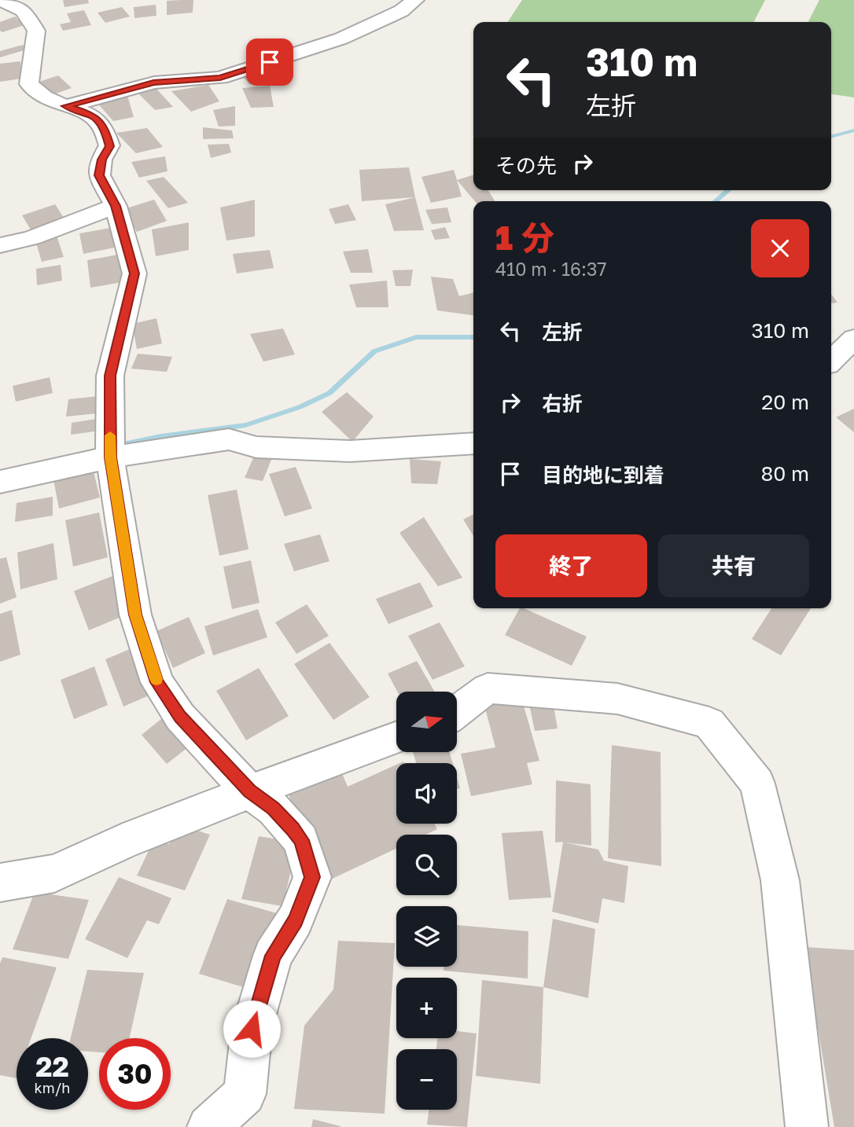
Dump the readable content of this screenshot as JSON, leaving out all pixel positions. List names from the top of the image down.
{
  "north": "right",
  "page": {
    "turn": ["310 m", "左折"],
    "then": "その先",
    "heading": ["1 分", "410 m · 16:37"],
    "list": [
      {
        "name": "左折",
        "value": "310 m"
      },
      {
        "name": "右折",
        "value": "20 m"
      },
      {
        "name": "目的地に到着",
        "value": "80 m"
      }
    ],
    "buttons": ["終了", "共有"],
    "map_buttons": ["+", "−"],
    "speed": "22 km/h",
    "limit": "30"
  }
}
